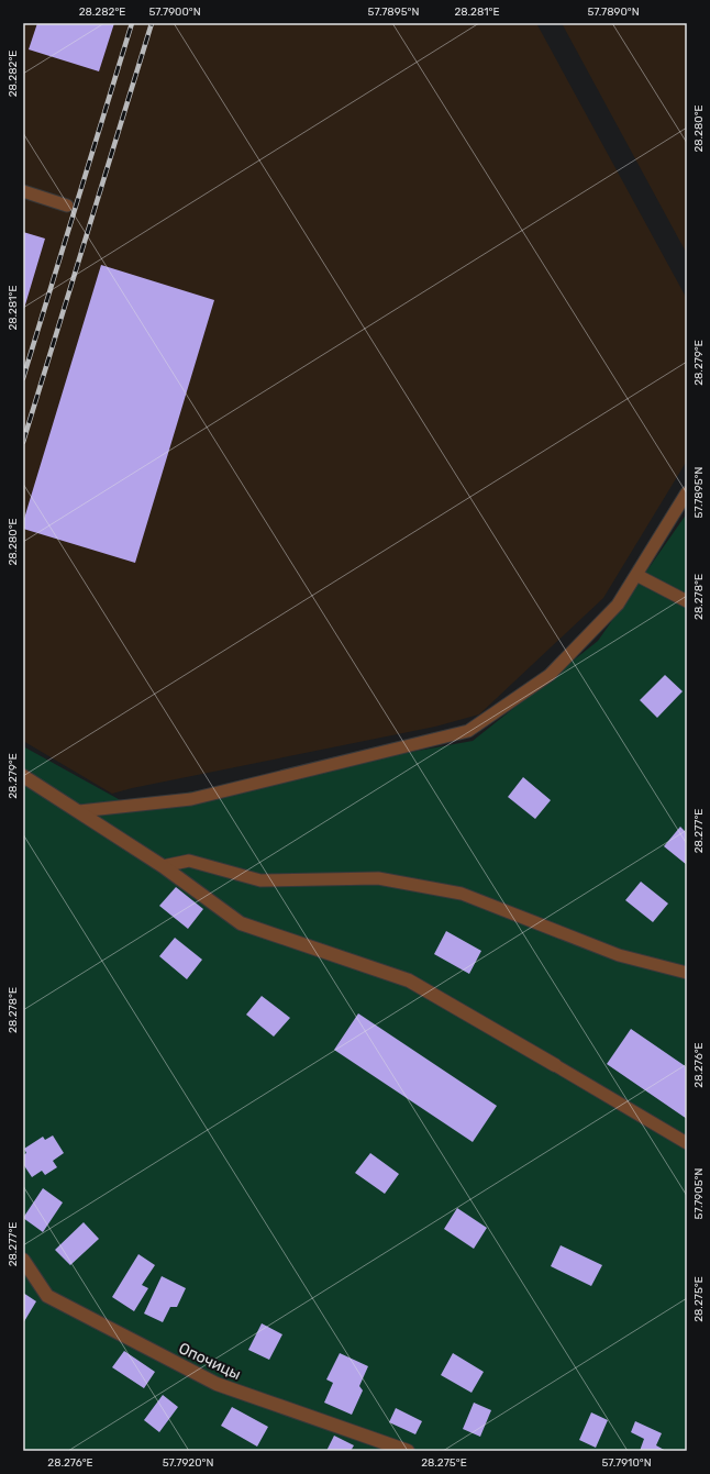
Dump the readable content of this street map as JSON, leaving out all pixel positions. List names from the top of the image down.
{
  "streets": {
    "street": ["Опочицы"]
  },
  "coordinates": [
    "28.282°E",
    "57.7900°N",
    "57.7895°N",
    "28.281°E",
    "57.7890°N",
    "28.280°E",
    "28.279°E",
    "28.278°E",
    "28.277°E",
    "28.276°E",
    "57.7905°N",
    "28.275°E",
    "57.7920°N",
    "57.7910°N"
  ]
}
